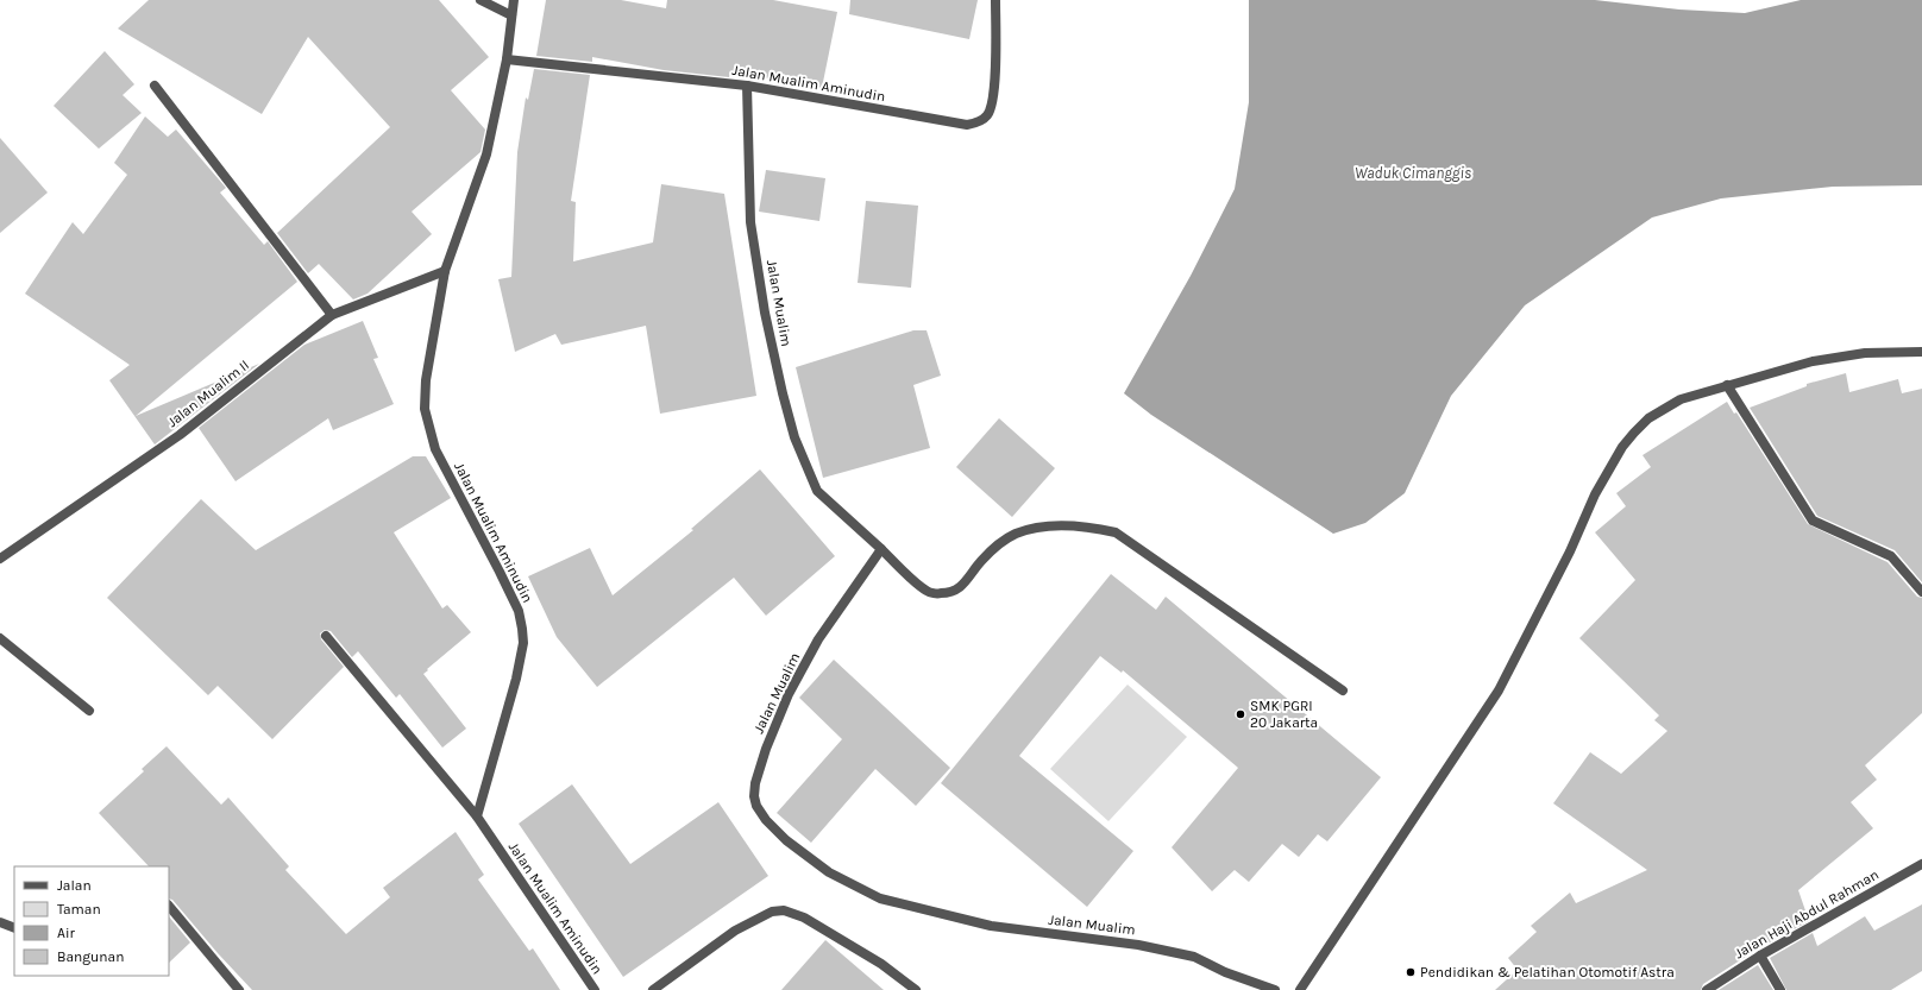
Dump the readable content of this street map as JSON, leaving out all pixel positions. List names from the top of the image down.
{
  "streets": {
    "street": [
      "Jalan Mualim Aminudin",
      "Jalan Mualim",
      "Jalan Mualim II",
      "Jalan Haji Abdul Rahman"
    ]
  },
  "crossings": [
    ["Jalan Mualim Aminudin", "Jalan Mualim"],
    ["Jalan Mualim Aminudin", "Jalan Mualim II"]
  ],
  "water": ["Waduk Cimanggis"],
  "places": ["SMK PGRI 20 Jakarta", "Pendidikan & Pelatihan Otomotif Astra"],
  "legend": [
    "Jalan",
    "Taman",
    "Air",
    "Bangunan"
  ]
}
